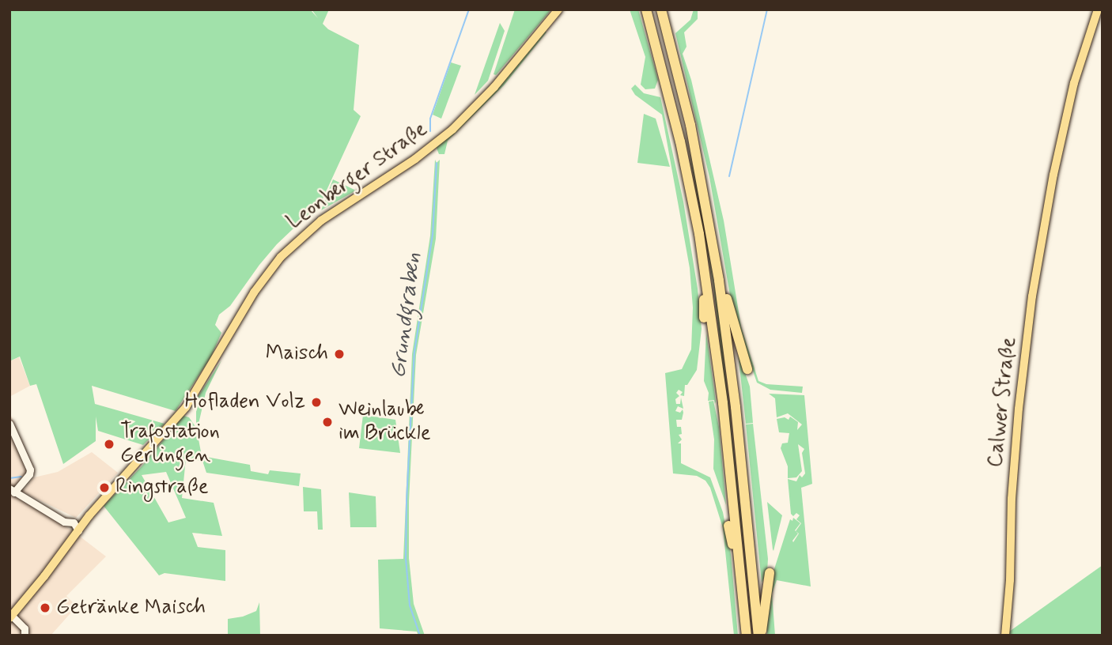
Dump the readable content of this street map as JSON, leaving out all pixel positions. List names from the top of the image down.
{
  "streets": {
    "main road": ["Leonberger Straße", "Calwer Straße"]
  },
  "water": ["Grundgraben"],
  "places": [
    "Maisch",
    "Hofladen Volz",
    "Weinlaube im Brückle",
    "Trafostation Gerlingen",
    "Ringstraße",
    "Getränke Maisch"
  ]
}
